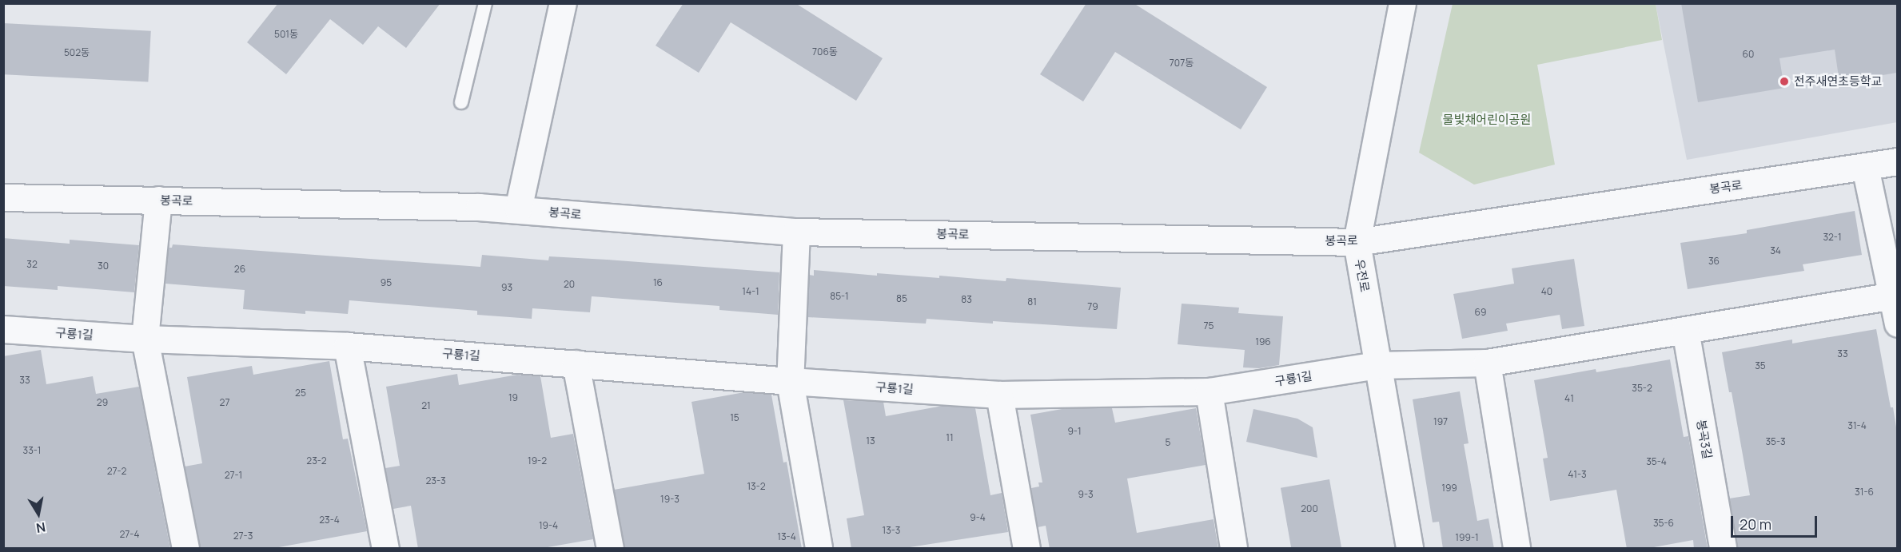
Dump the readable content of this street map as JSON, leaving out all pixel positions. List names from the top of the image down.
{
  "streets": {
    "street": [
      "봉곡로",
      "우전로",
      "구룡1길",
      "봉곡3길"
    ]
  },
  "crossings": [
    ["봉곡로", "우전로"],
    ["우전로", "구룡1길"]
  ],
  "parks": ["물빛채어린이공원"],
  "places": ["전주새연초등학교"],
  "house_numbers": [
    "501동",
    "706동",
    "502동",
    "60",
    "707동",
    "32-1",
    "34",
    "36",
    "32",
    "30",
    "26",
    "95",
    "16",
    "20",
    "93",
    "14-1",
    "40",
    "85-1",
    "85",
    "83",
    "81",
    "79",
    "69",
    "75",
    "196",
    "33",
    "35",
    "33",
    "35-2",
    "25",
    "19",
    "41",
    "29",
    "27",
    "21",
    "15",
    "197",
    "31-4",
    "9-1",
    "11",
    "13",
    "35-3",
    "5",
    "33-1",
    "23-2",
    "19-2",
    "35-4",
    "27-2",
    "41-3",
    "27-1",
    "23-3",
    "13-2",
    "199",
    "31-6",
    "9-3",
    "19-3",
    "200",
    "9-4",
    "23-4",
    "35-6",
    "19-4",
    "13-3",
    "27-4",
    "27-3",
    "13-4",
    "199-1"
  ],
  "scale_bar": "20 m",
  "north": "bottom"
}
